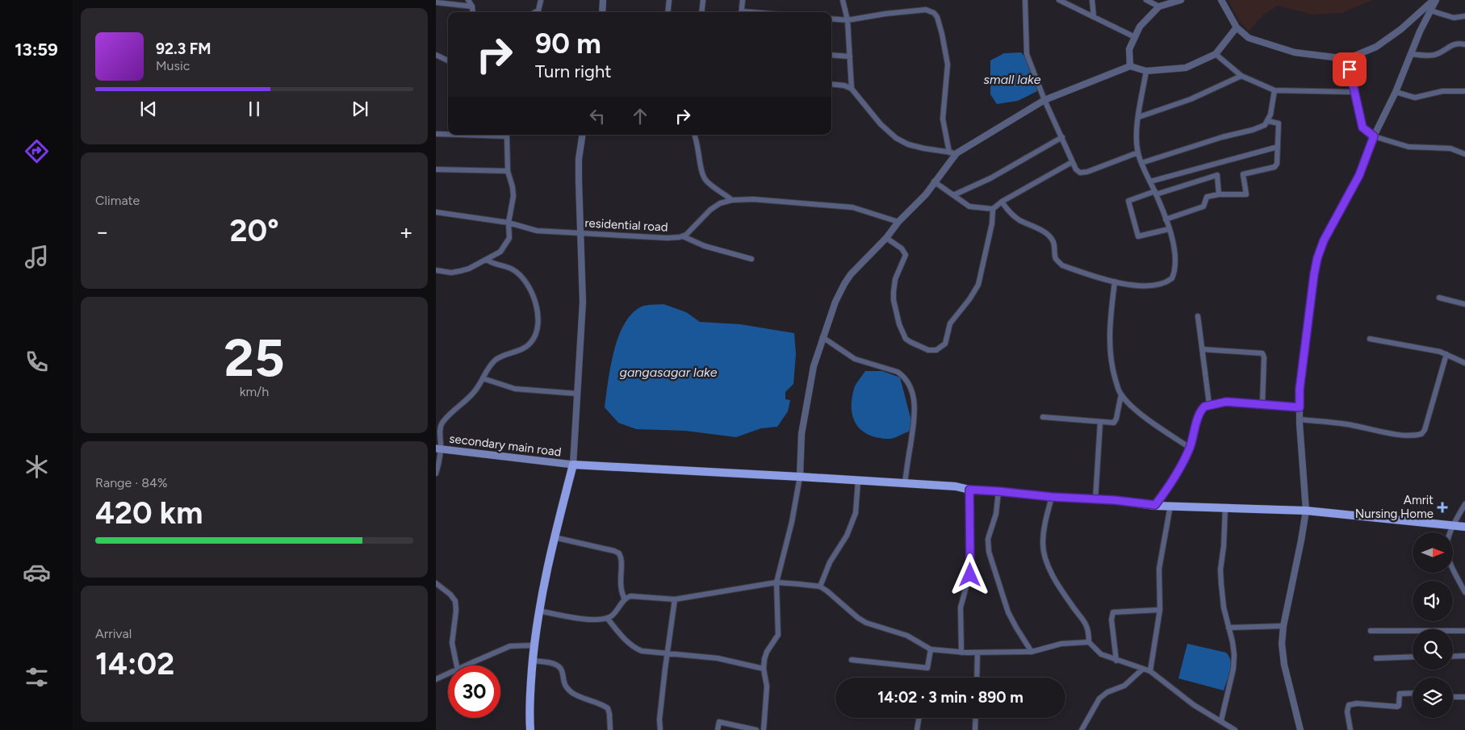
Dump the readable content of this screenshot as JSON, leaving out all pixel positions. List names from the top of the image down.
{
  "streets": {
    "main road": ["secondary main road"],
    "street": ["residential road"]
  },
  "water": ["small lake", "gangasagar lake"],
  "places": {
    "health": ["Amrit Nursing Home"]
  },
  "north": "right",
  "page": {
    "tabs": "13:59",
    "turn": ["90 m", "Turn right"],
    "song": ["92.3 FM", "Music"],
    "tile": [
      "Climate",
      ["25", "km/h"],
      ["Range · 84%", "420 km"],
      ["Arrival", "14:02"]
    ],
    "heat": ["−", "20°", "+"],
    "limit": "30",
    "trip": "14:02 · 3 min · 890 m"
  }
}
